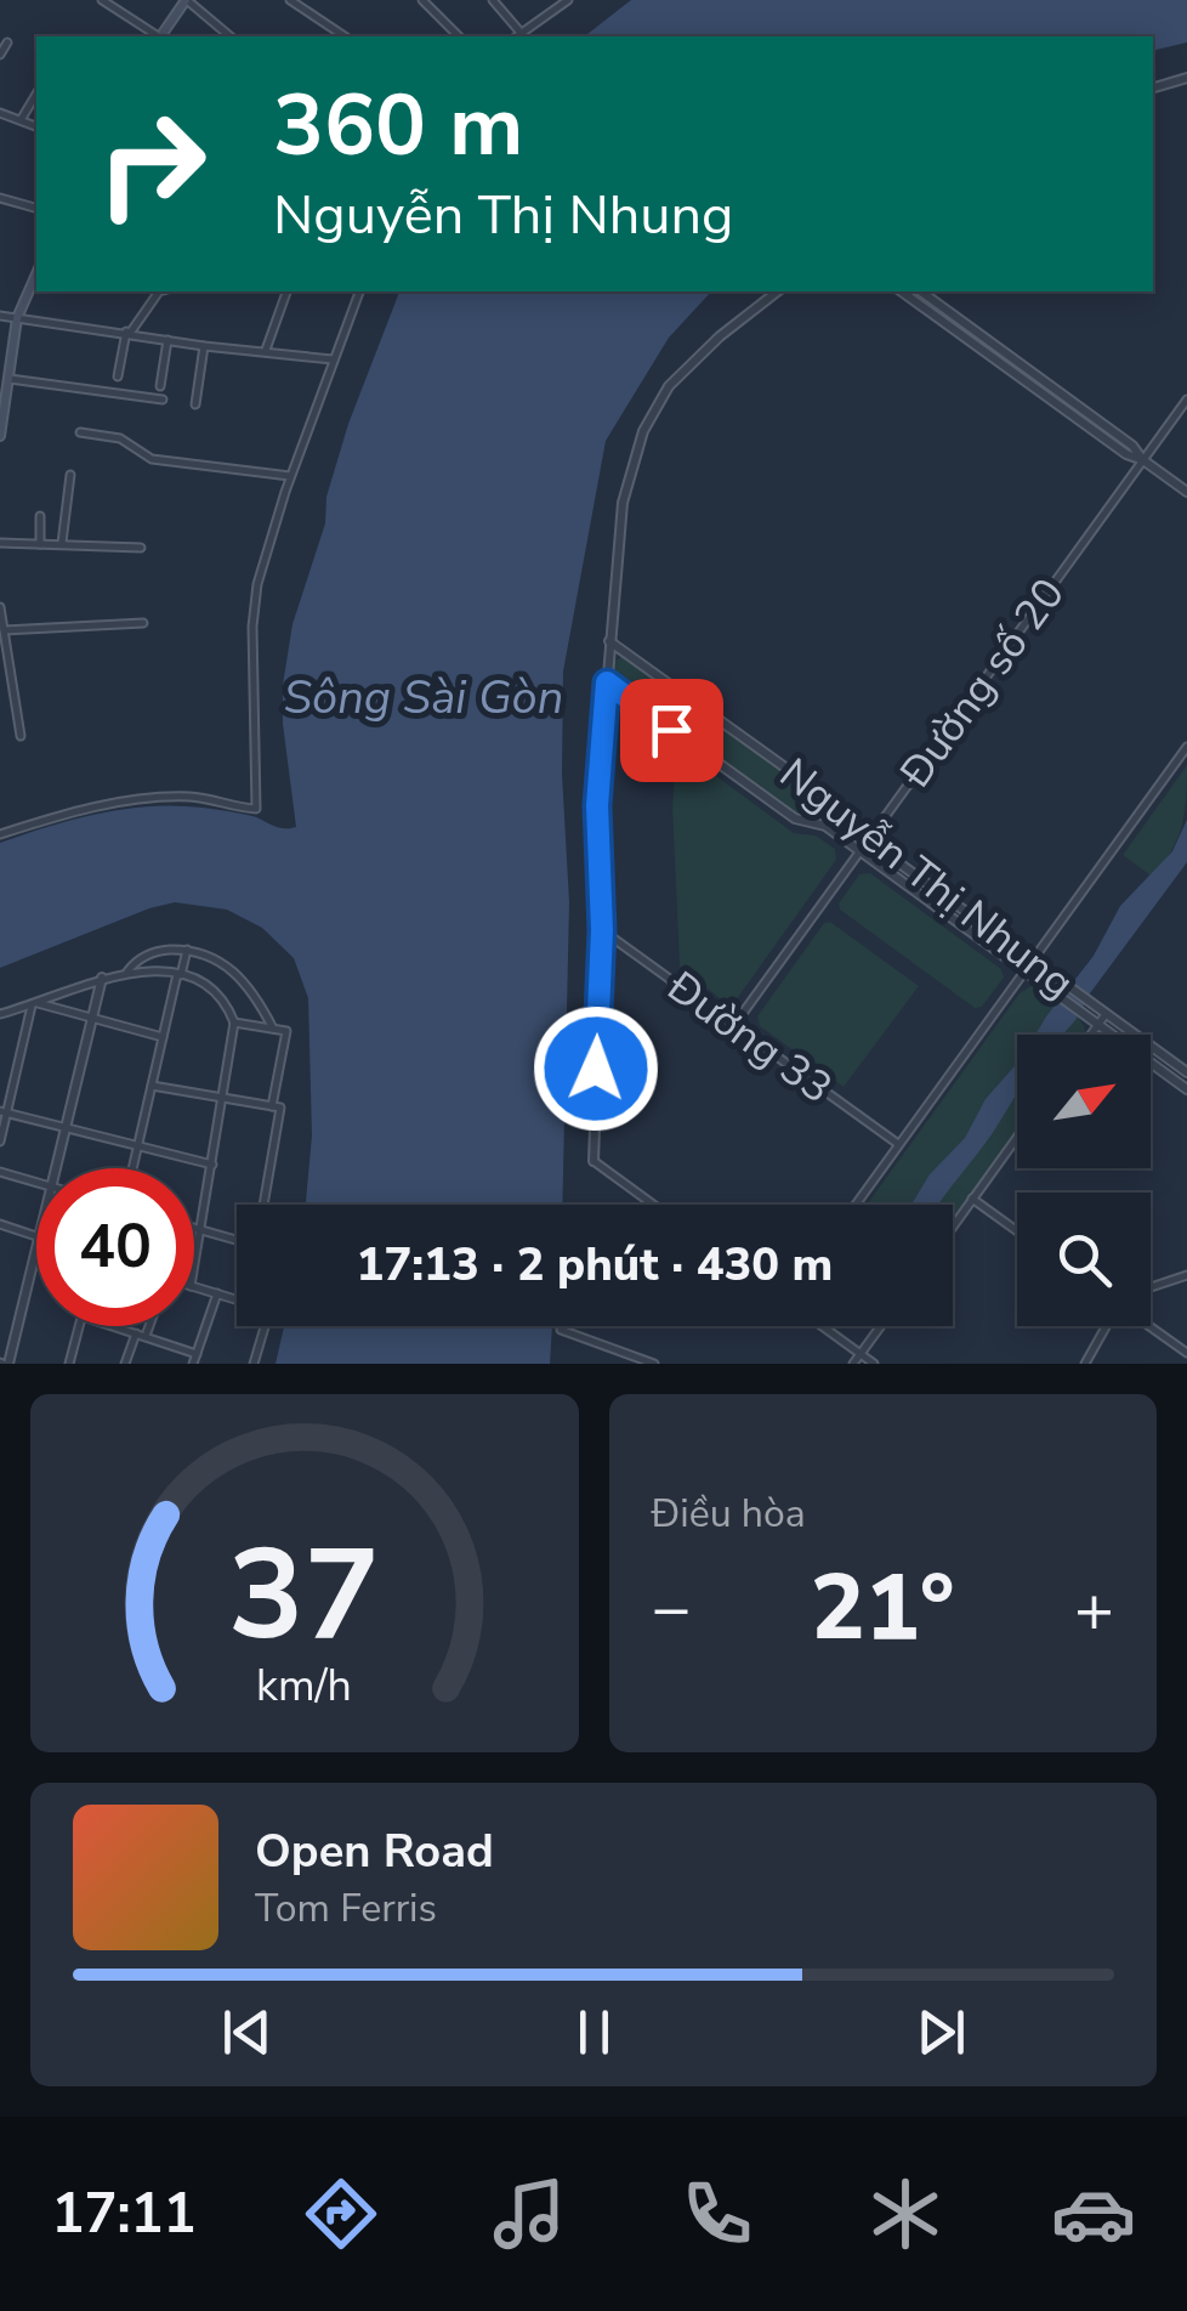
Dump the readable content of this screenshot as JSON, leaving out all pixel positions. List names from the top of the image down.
{
  "streets": {
    "street": ["Đường số 20", "Nguyễn Thị Nhung", "Đường 33"]
  },
  "crossings": [
    ["Đường số 20", "Nguyễn Thị Nhung"],
    ["Đường số 20", "Đường 33"]
  ],
  "water": ["Sông Sài Gòn"],
  "north": "top right",
  "page": {
    "turn": ["360 m", "Nguyễn Thị Nhung"],
    "limit": "40",
    "trip": "17:13 · 2 phút · 430 m",
    "tile": "Điều hòa",
    "heat": ["−", "21°", "+"],
    "song": ["Open Road", "Tom Ferris"],
    "tabs": "17:11",
    "gauge": ["37", "km/h"]
  }
}
